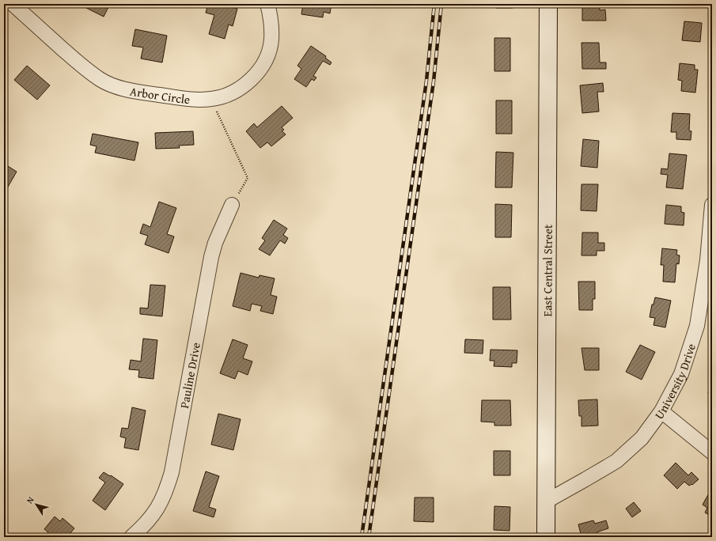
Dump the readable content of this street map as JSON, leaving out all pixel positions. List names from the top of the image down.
{
  "streets": {
    "main road": ["East Central Street"],
    "street": ["Arbor Circle", "Pauline Drive", "University Drive"]
  },
  "crossings": [
    ["East Central Street", "University Drive"]
  ],
  "north": "top left"
}
